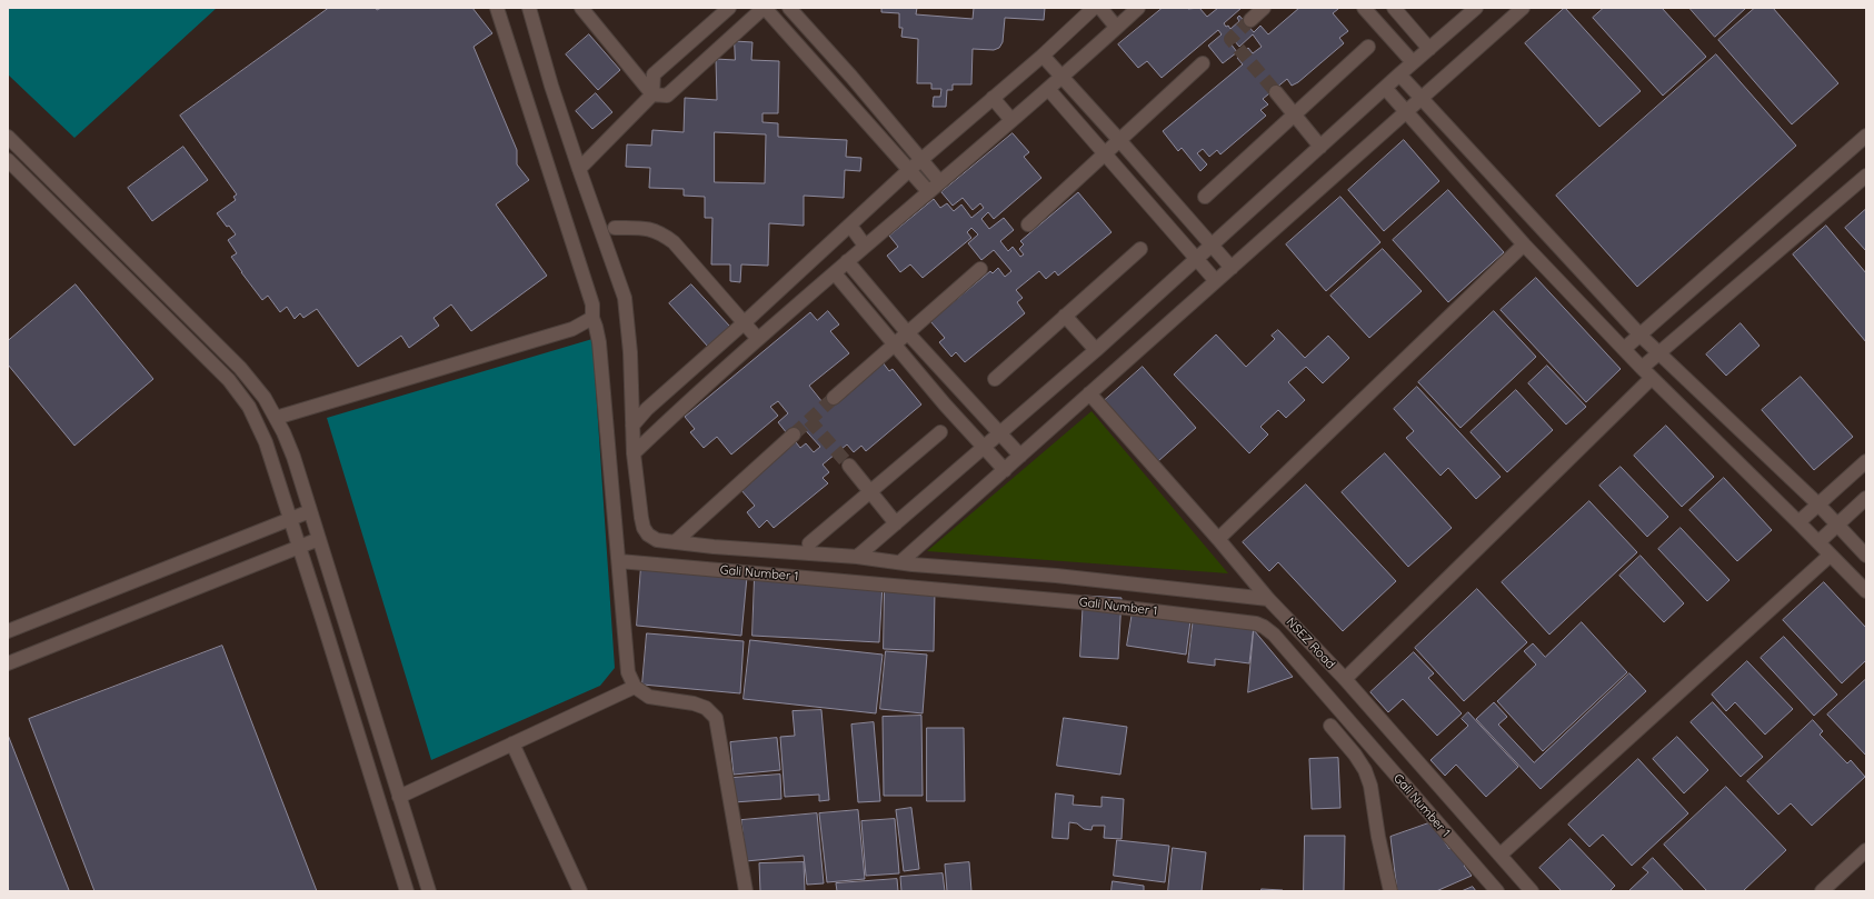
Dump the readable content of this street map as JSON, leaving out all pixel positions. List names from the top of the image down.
{
  "streets": {
    "street": ["Gali Number 1", "NSEZ Road"]
  }
}
